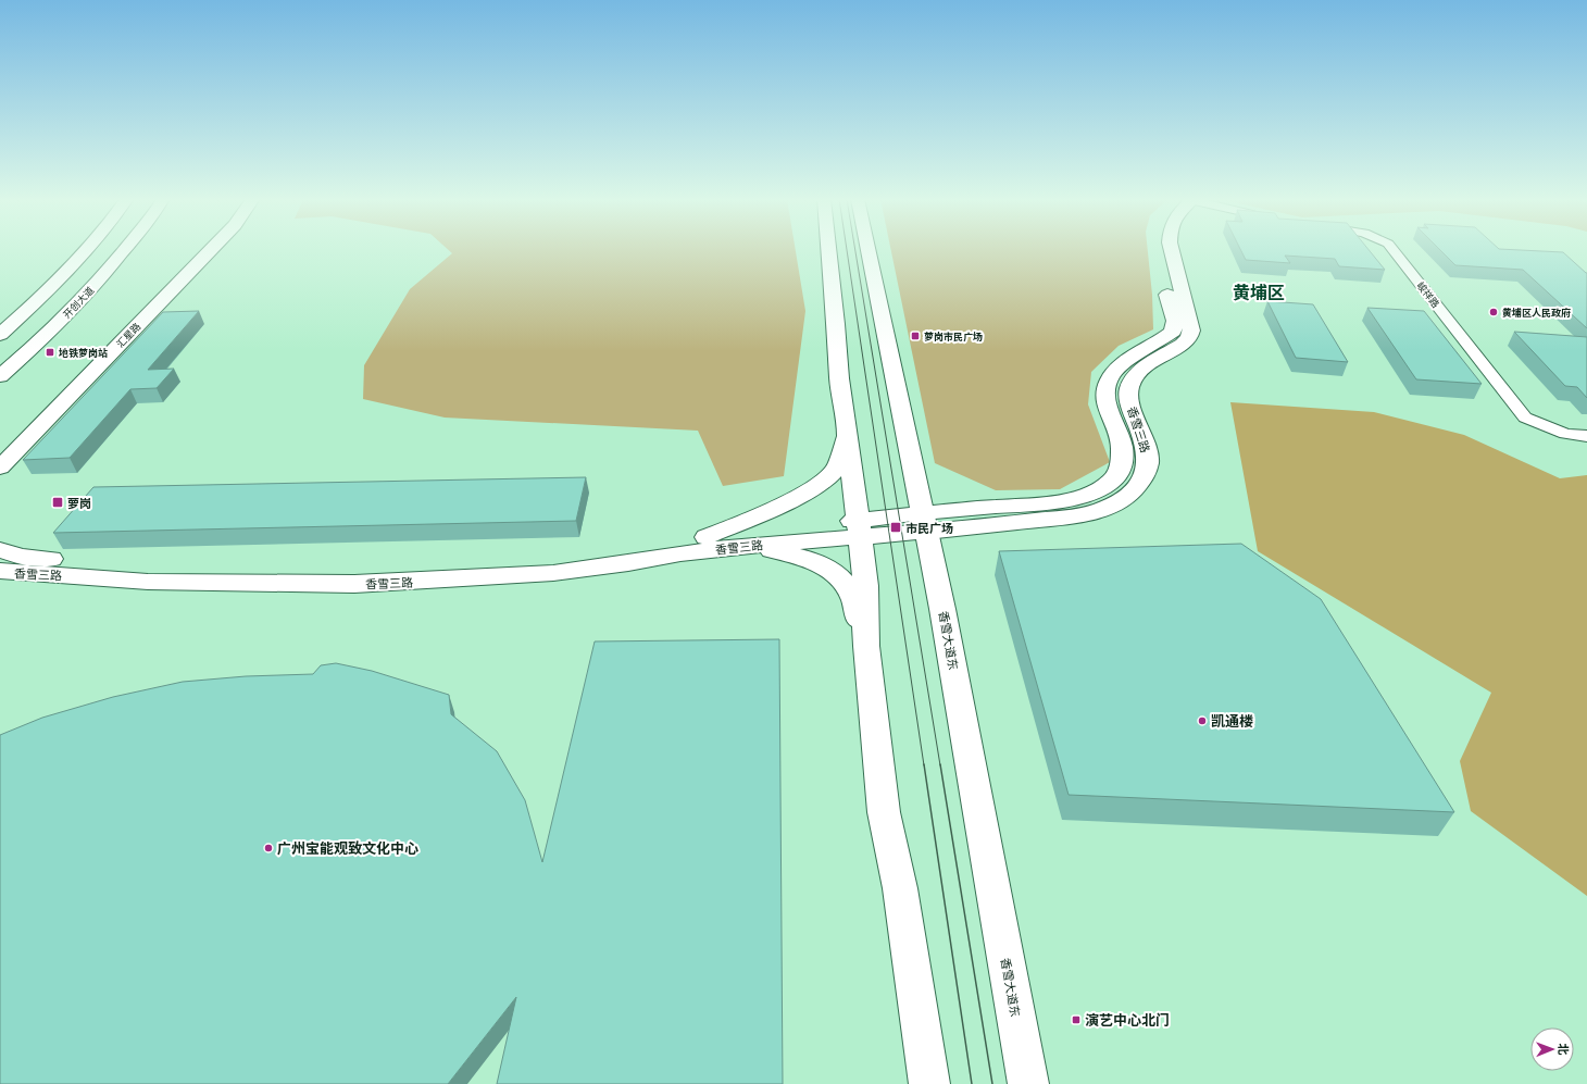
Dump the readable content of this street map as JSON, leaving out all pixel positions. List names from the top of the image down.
{
  "streets": {
    "main road": [
      "开创大道",
      "汇星路",
      "香雪三路",
      "香雪大道东"
    ],
    "street": ["峻祥路"]
  },
  "crossings": [
    ["香雪三路", "香雪大道东"]
  ],
  "districts": ["黄埔区"],
  "places": {
    "other": ["黄埔区人民政府", "凯通楼", "广州宝能观致文化中心"],
    "transit": [
      "萝岗市民广场",
      "地铁萝岗站",
      "萝岗",
      "市民广场",
      "演艺中心北门"
    ]
  },
  "north": "right"
}
